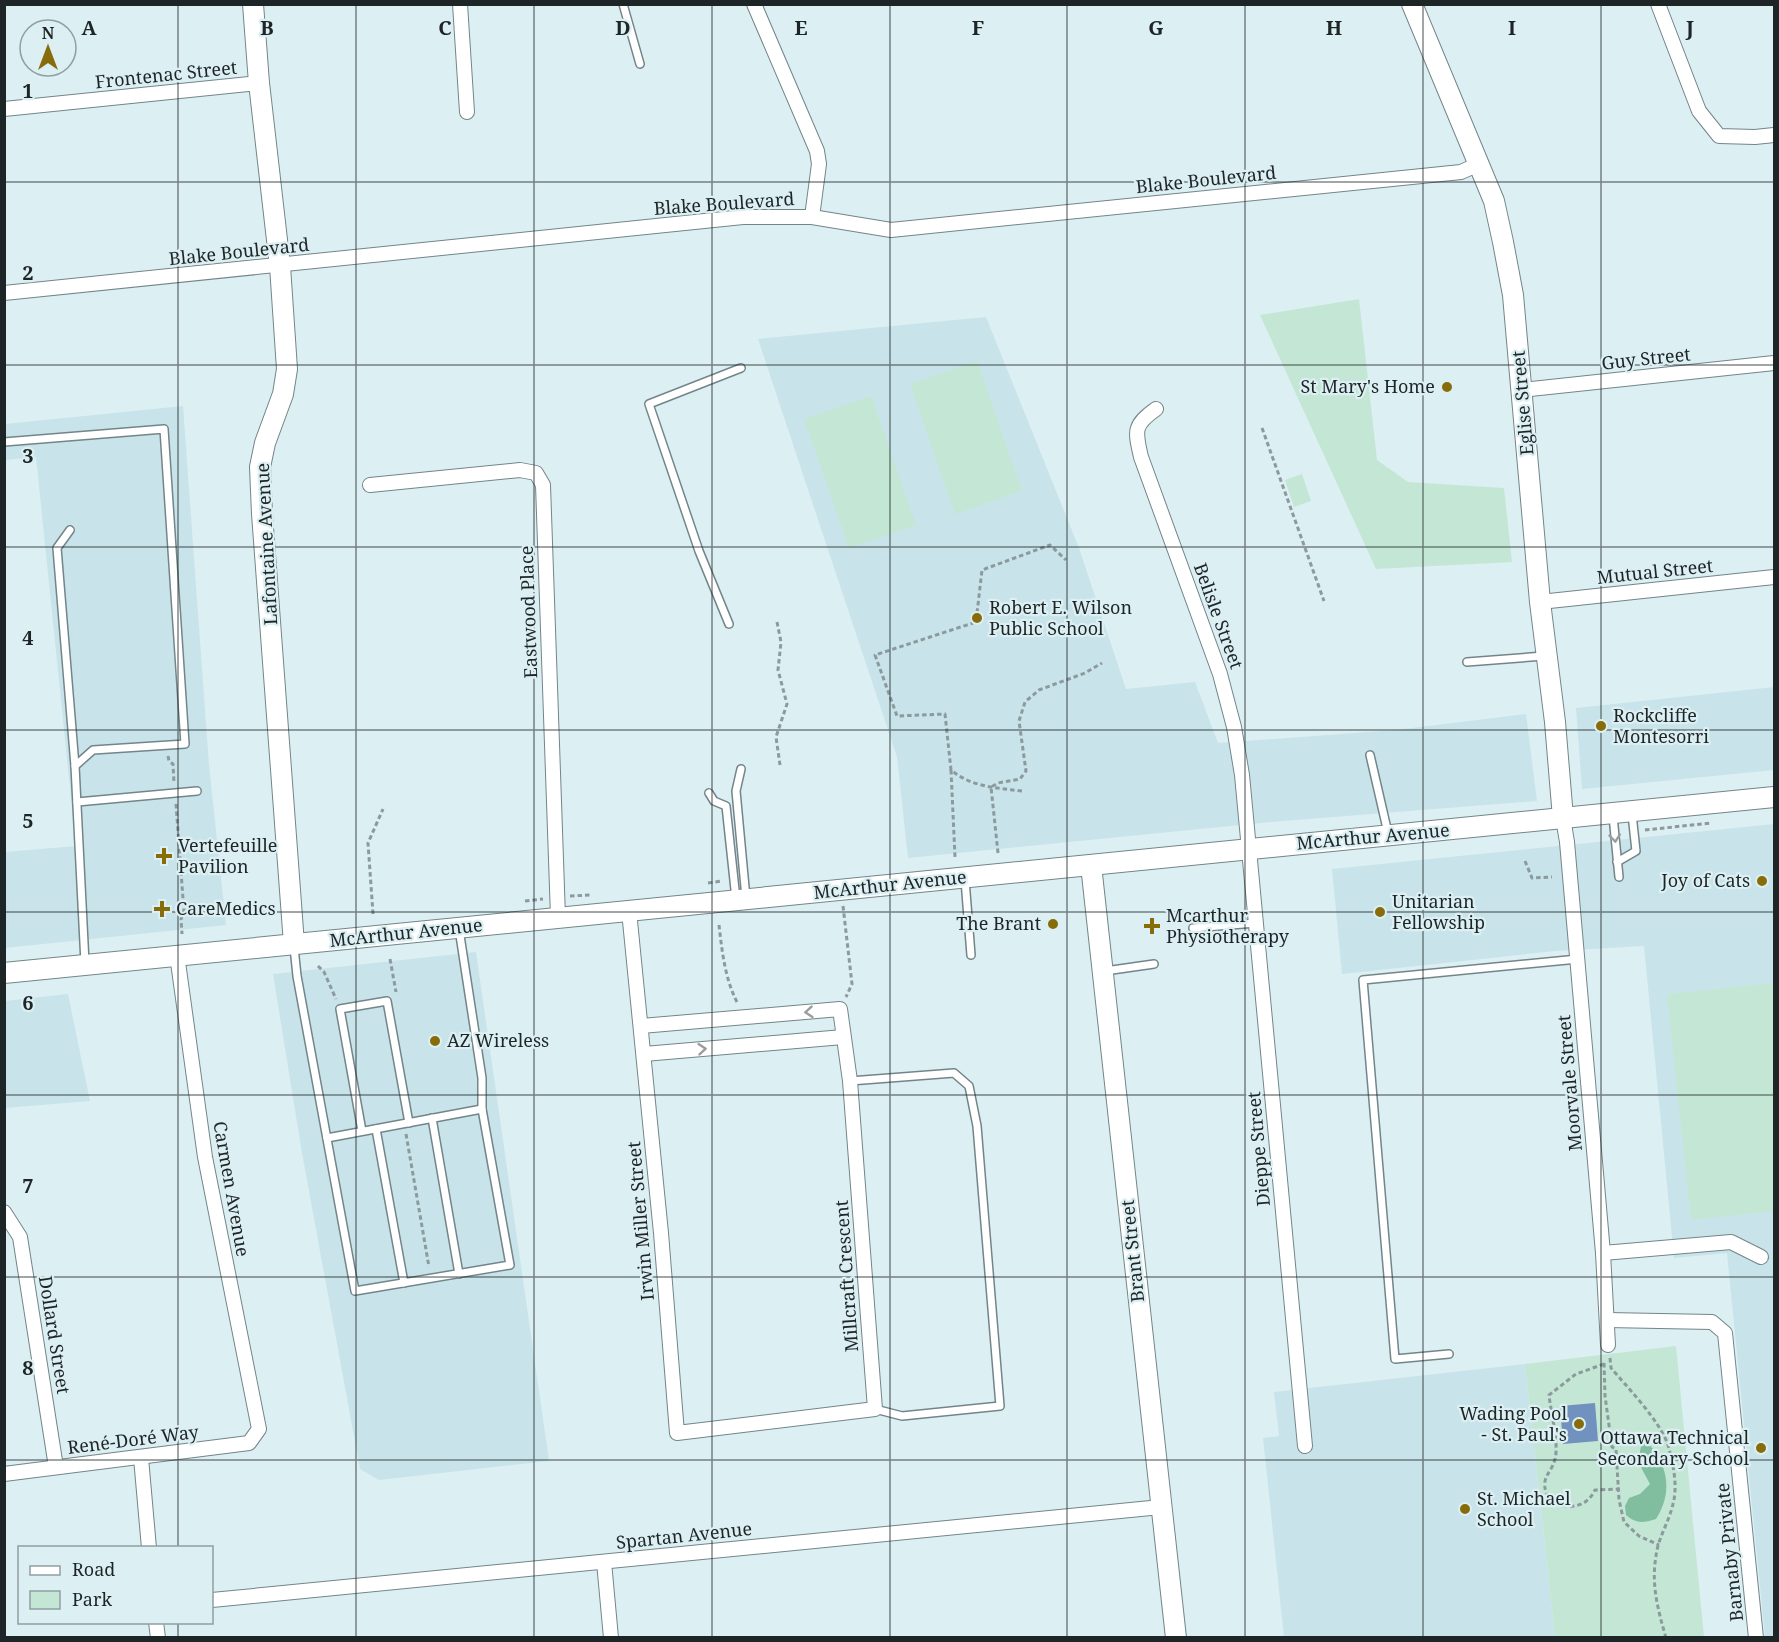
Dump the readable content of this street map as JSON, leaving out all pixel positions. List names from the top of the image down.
{
  "streets": {
    "street": [
      "Frontenac Street",
      "Blake Boulevard",
      "Guy Street",
      "Eglise Street",
      "Lafontaine Avenue",
      "Mutual Street",
      "Eastwood Place",
      "Belisle Street",
      "McArthur Avenue",
      "Moorvale Street",
      "Dieppe Street",
      "Carmen Avenue",
      "Irwin Miller Street",
      "Brant Street",
      "Millcraft Crescent",
      "Dollard Street",
      "René-Doré Way",
      "Spartan Avenue",
      "Barnaby Private"
    ]
  },
  "crossings": [
    ["Frontenac Street", "Lafontaine Avenue"],
    ["Blake Boulevard", "Eglise Street"],
    ["Blake Boulevard", "Lafontaine Avenue"],
    ["Guy Street", "Eglise Street"],
    ["Eglise Street", "Mutual Street"],
    ["Eglise Street", "McArthur Avenue"],
    ["Eglise Street", "Moorvale Street"],
    ["Lafontaine Avenue", "McArthur Avenue"],
    ["Eastwood Place", "McArthur Avenue"],
    ["Belisle Street", "McArthur Avenue"],
    ["Belisle Street", "Dieppe Street"],
    ["McArthur Avenue", "Moorvale Street"],
    ["McArthur Avenue", "Dieppe Street"],
    ["McArthur Avenue", "Carmen Avenue"],
    ["McArthur Avenue", "Irwin Miller Street"],
    ["McArthur Avenue", "Brant Street"],
    ["Moorvale Street", "Barnaby Private"],
    ["Carmen Avenue", "René-Doré Way"],
    ["Irwin Miller Street", "Millcraft Crescent"],
    ["Brant Street", "Spartan Avenue"],
    ["Dollard Street", "René-Doré Way"]
  ],
  "places": {
    "other": [
      "St Mary's Home",
      "Robert E. Wilson Public School",
      "Rockcliffe Montesorri",
      "Joy of Cats",
      "Unitarian Fellowship",
      "The Brant",
      "AZ Wireless",
      "Wading Pool - St. Paul's",
      "Ottawa Technical Secondary School",
      "St. Michael School"
    ],
    "health": ["Vertefeuille Pavilion", "CareMedics", "Mcarthur Physiotherapy"]
  },
  "legend": ["Road", "Park"],
  "north": "top",
  "grid": {
    "columns": [
      "A",
      "B",
      "C",
      "D",
      "E",
      "F",
      "G",
      "H",
      "I",
      "J"
    ],
    "rows": [
      "1",
      "2",
      "3",
      "4",
      "5",
      "6",
      "7",
      "8"
    ]
  }
}
